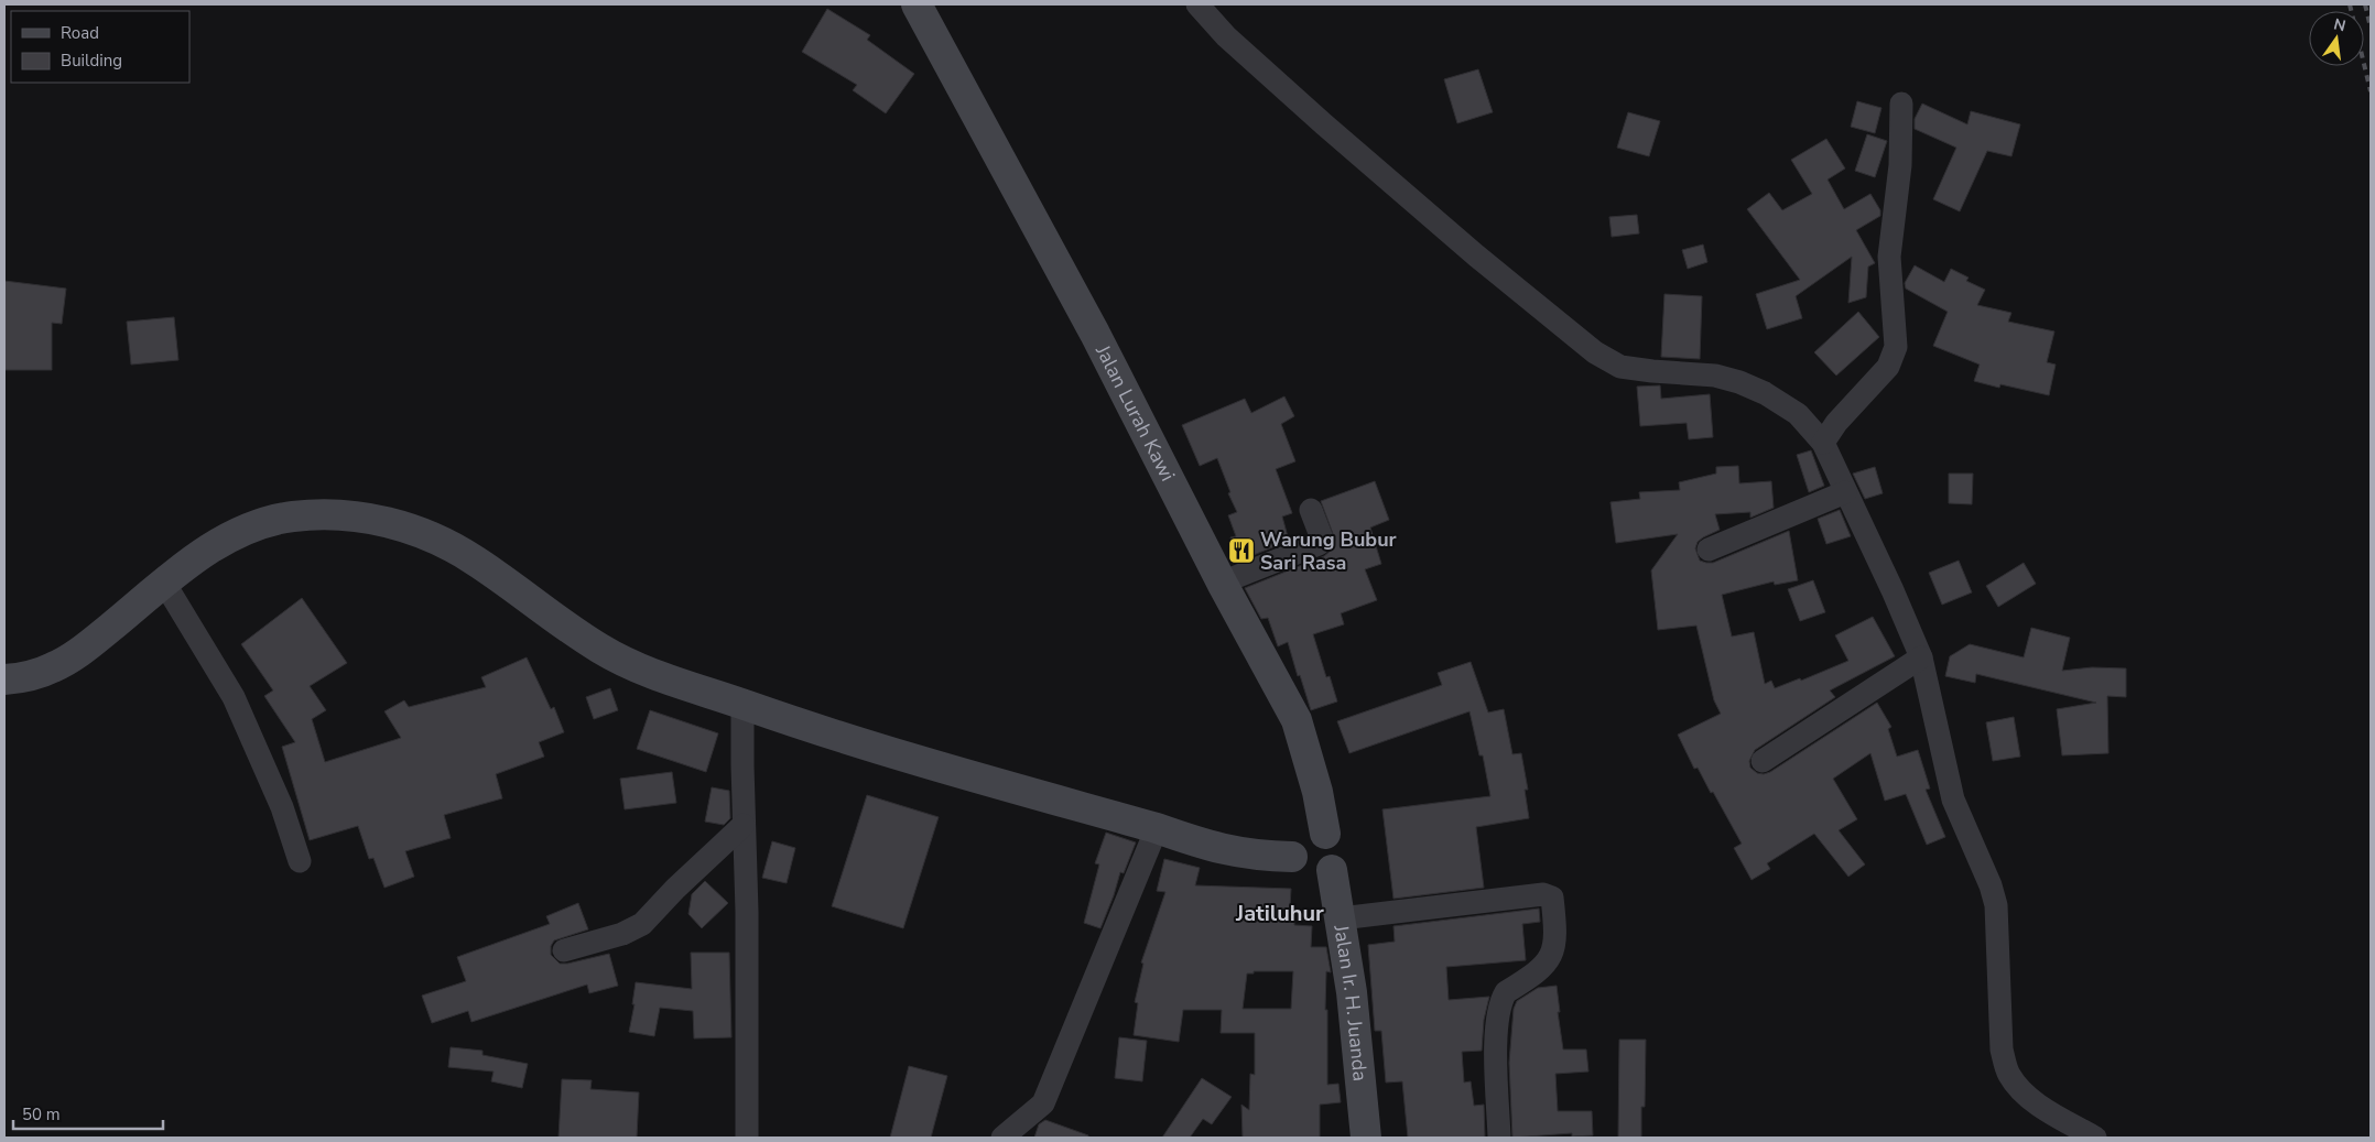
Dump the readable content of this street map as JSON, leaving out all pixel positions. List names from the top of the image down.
{
  "streets": {
    "street": ["Jalan Lurah Kawi", "Jalan Ir. H. Juanda"]
  },
  "crossings": [
    ["Jalan Lurah Kawi", "Jalan Ir. H. Juanda"]
  ],
  "districts": ["Jatiluhur"],
  "places": {
    "restaurant": ["Warung Bubur Sari Rasa"]
  },
  "legend": ["Road", "Building"],
  "scale_bar": "50 m",
  "north": "top"
}
